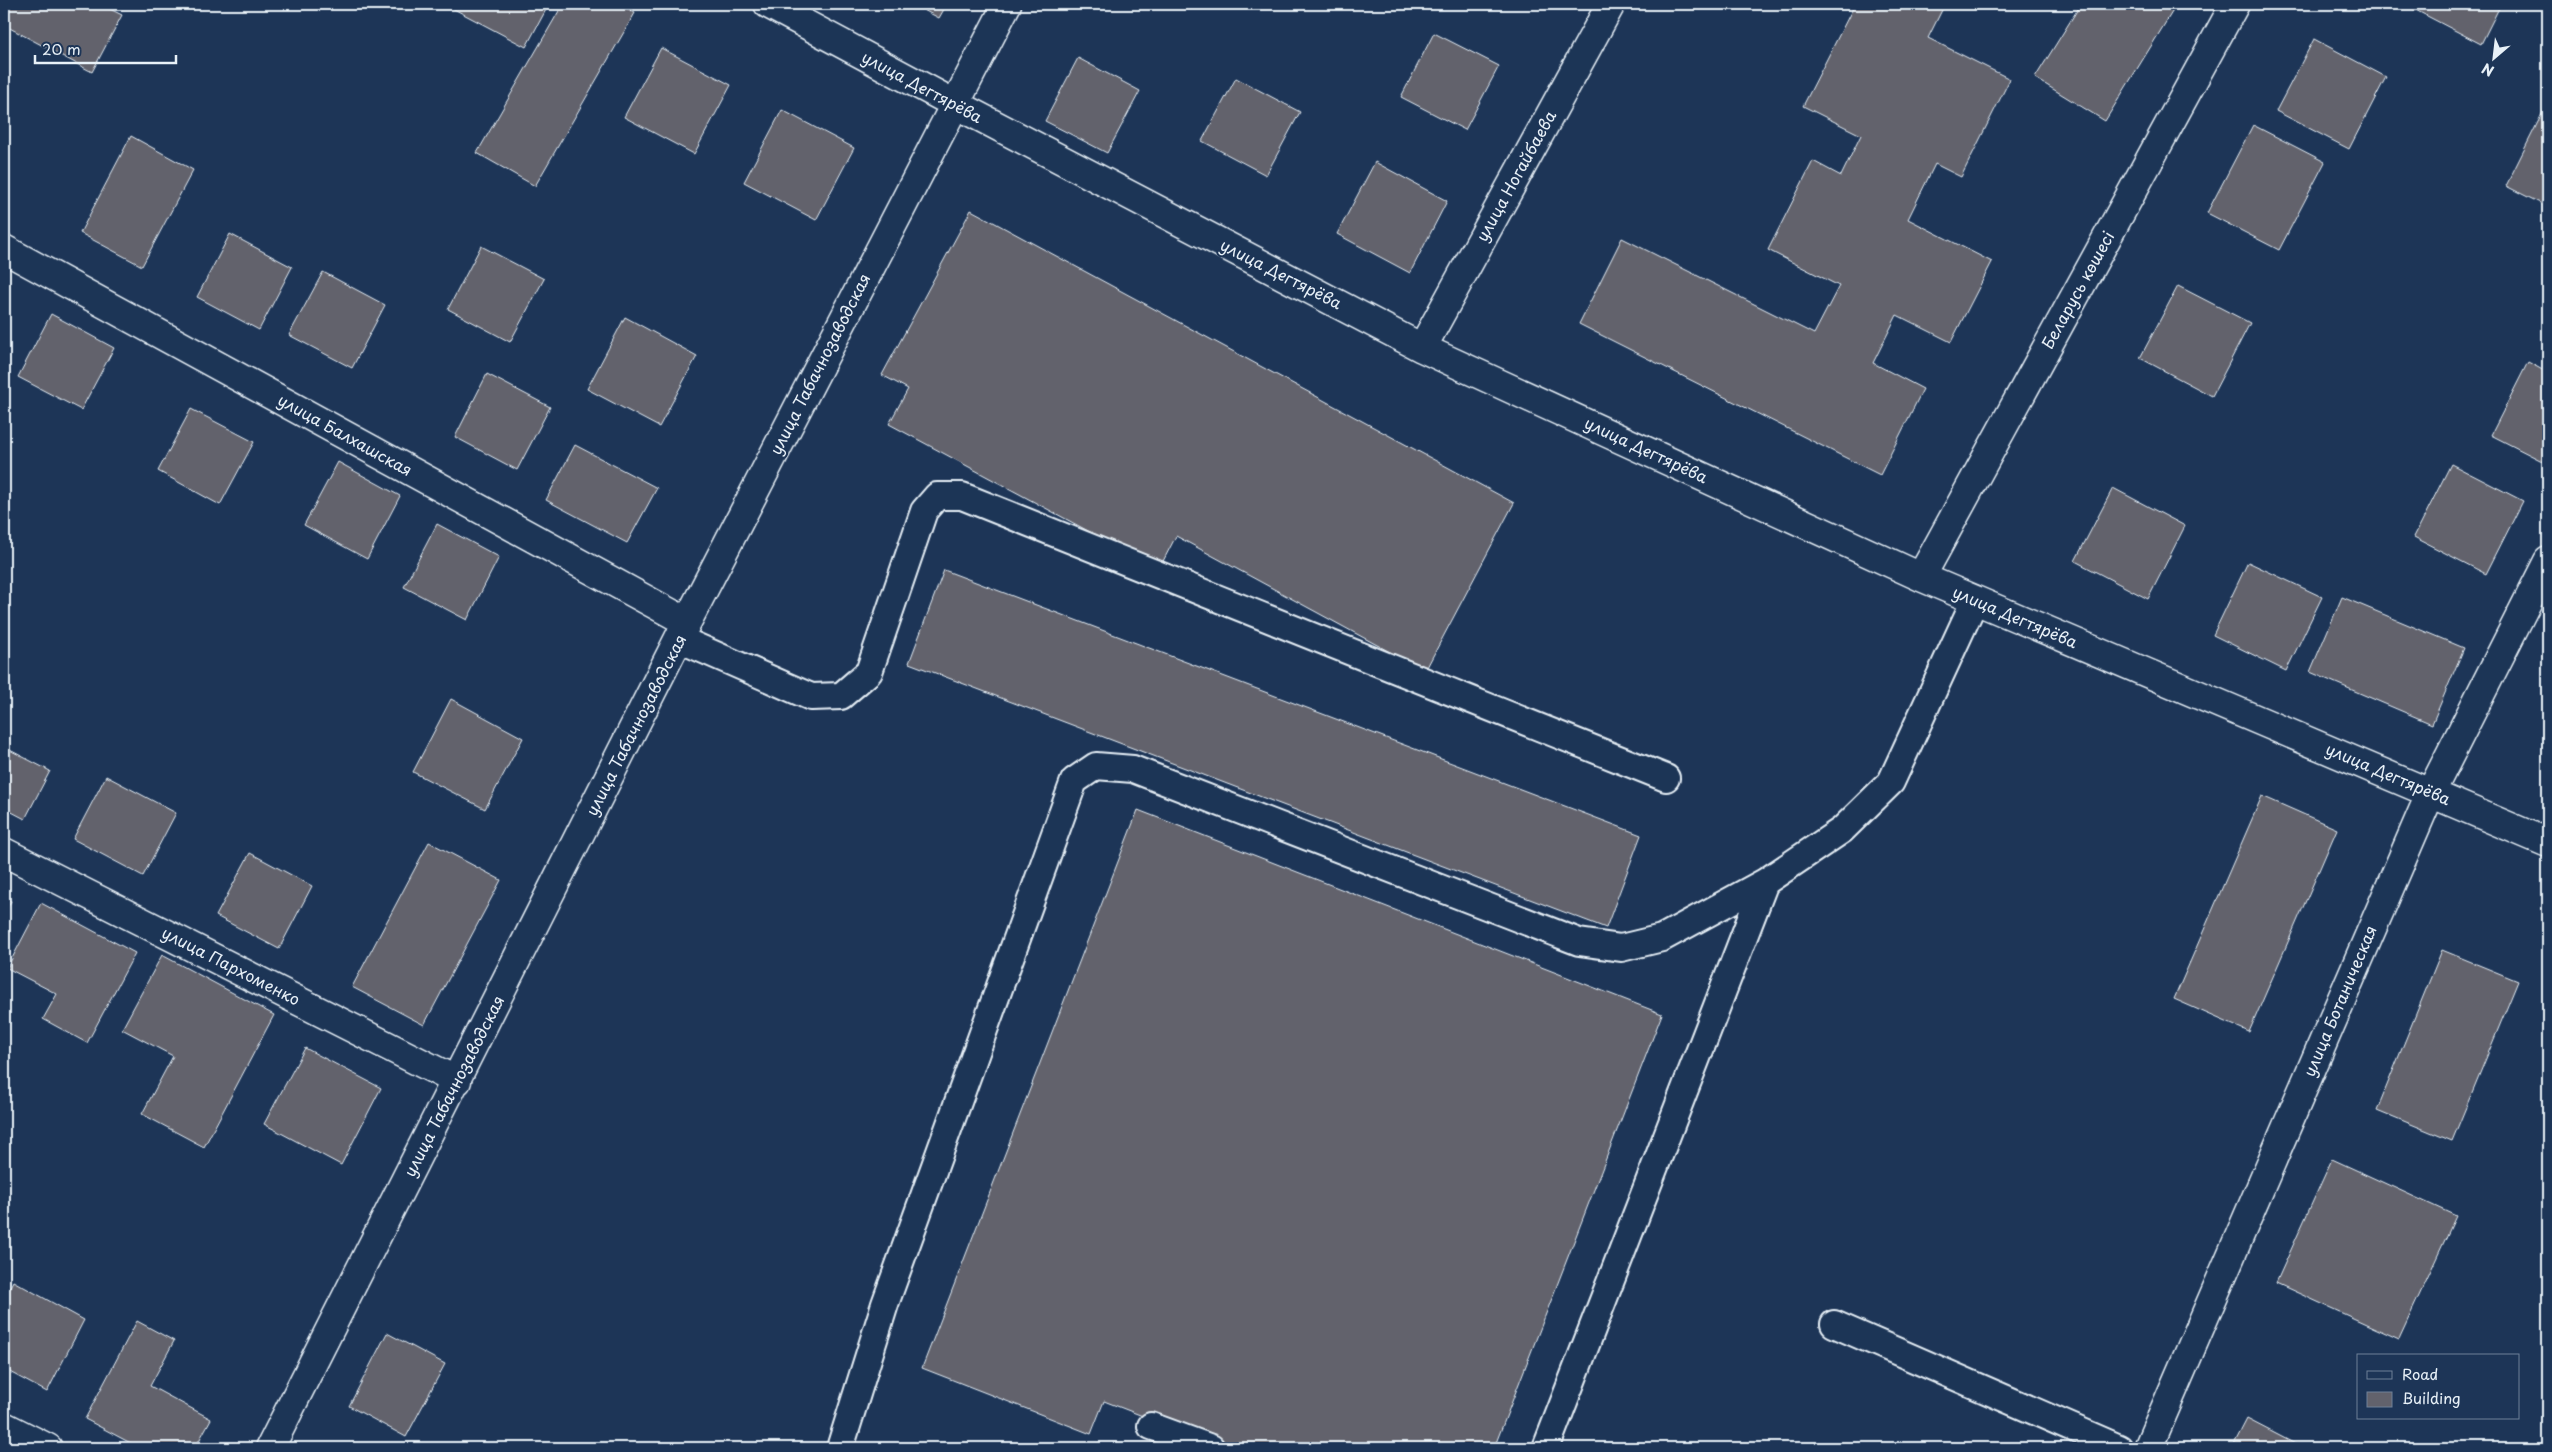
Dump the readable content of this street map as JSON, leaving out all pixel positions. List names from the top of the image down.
{
  "streets": {
    "street": [
      "улица Дегтярёва",
      "улица Ногайбаева",
      "Беларусь көшесі",
      "улица Табачнозаводская",
      "улица Балхашская",
      "улица Пархоменко",
      "улица Ботаническая"
    ]
  },
  "crossings": [
    ["улица Дегтярёва", "улица Ногайбаева"],
    ["улица Дегтярёва", "Беларусь көшесі"],
    ["улица Дегтярёва", "улица Табачнозаводская"],
    ["улица Дегтярёва", "улица Ботаническая"],
    ["улица Табачнозаводская", "улица Балхашская"],
    ["улица Табачнозаводская", "улица Пархоменко"]
  ],
  "legend": ["Road", "Building"],
  "scale_bar": "20 m",
  "north": "bottom left"
}
